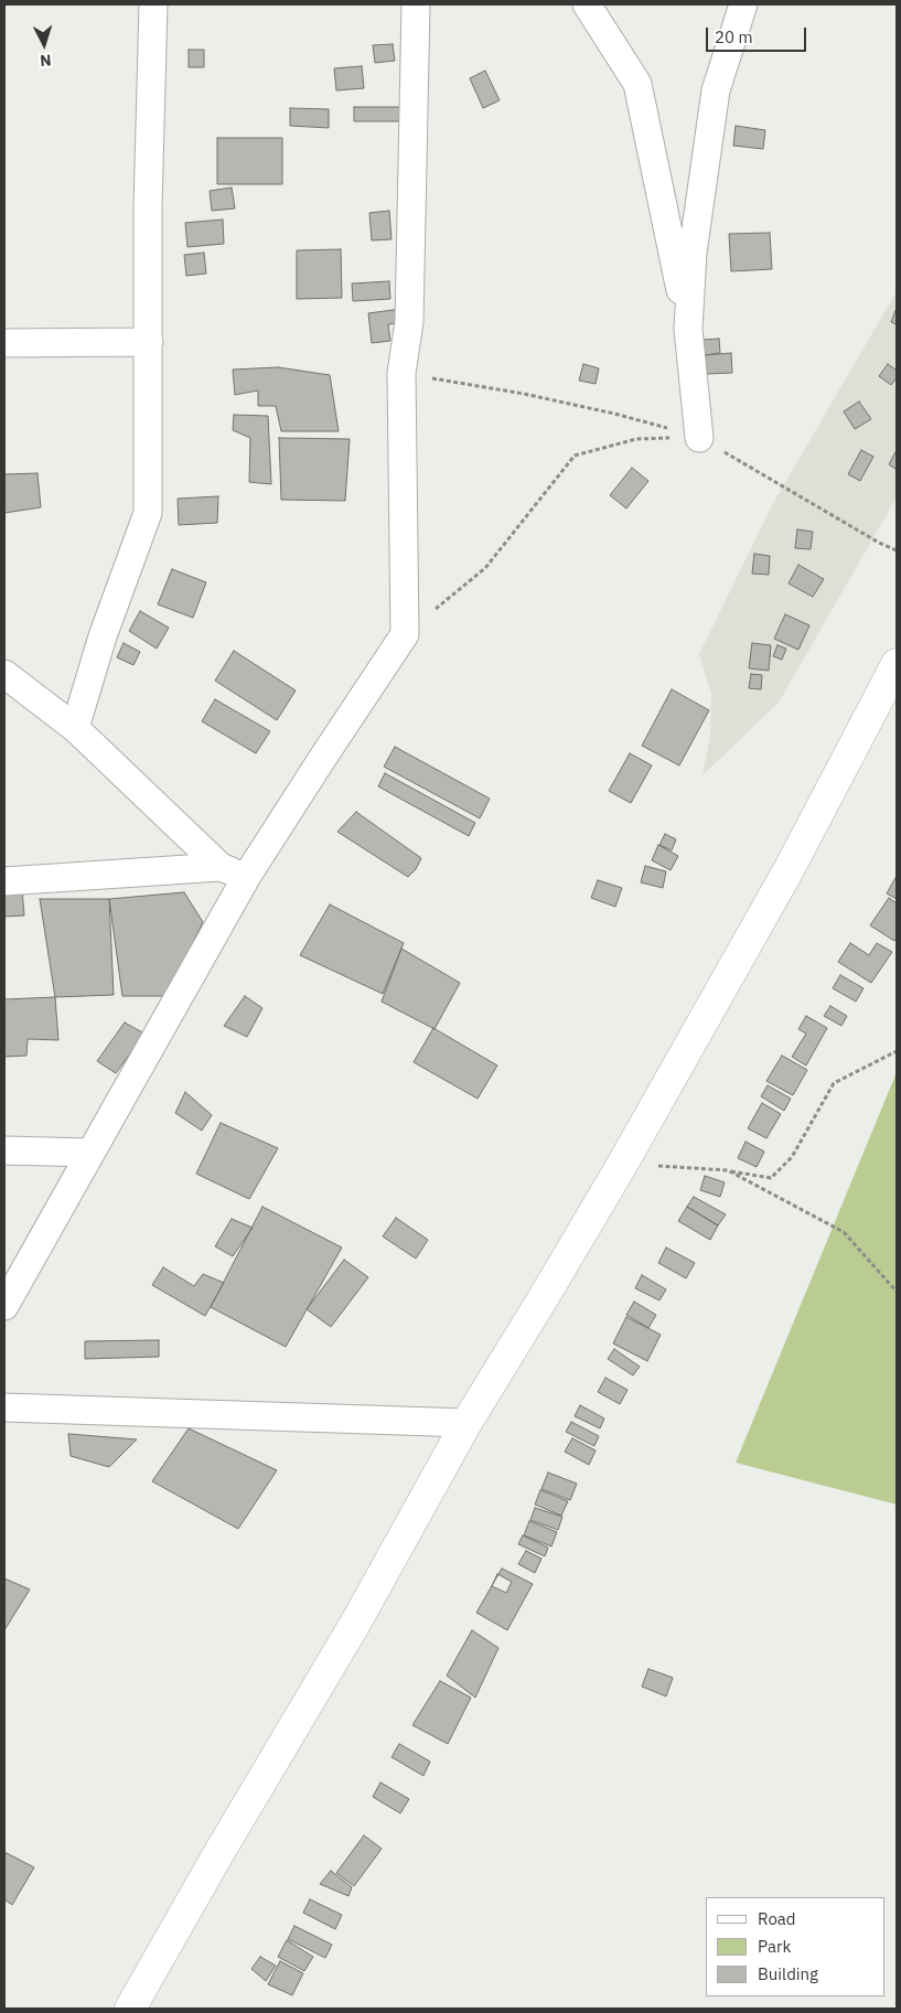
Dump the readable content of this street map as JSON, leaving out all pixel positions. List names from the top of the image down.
{
  "legend": ["Road", "Park", "Building"],
  "scale_bar": "20 m",
  "north": "bottom"
}
